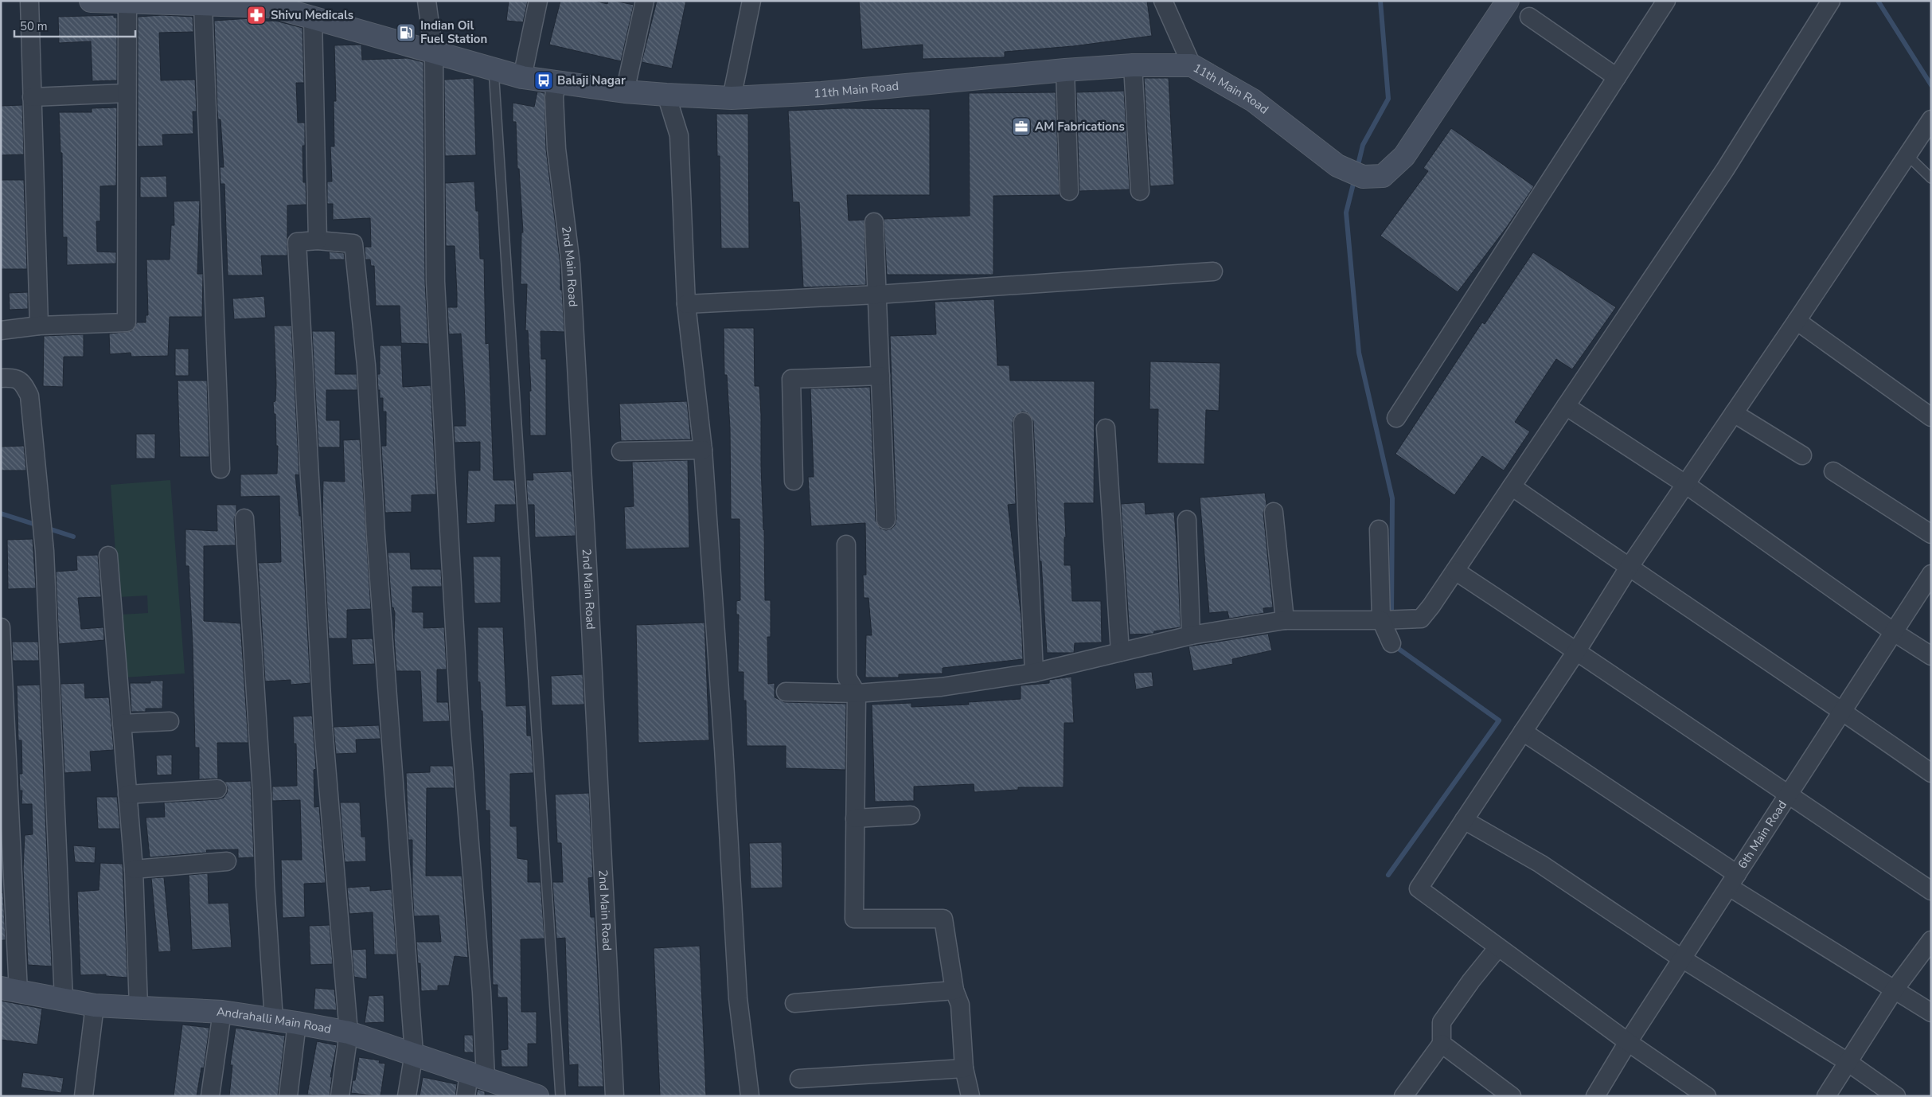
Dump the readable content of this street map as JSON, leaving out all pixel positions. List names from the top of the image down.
{
  "streets": {
    "street": [
      "11th Main Road",
      "2nd Main Road",
      "6th Main Road",
      "Andrahalli Main Road"
    ]
  },
  "crossings": [
    ["11th Main Road", "2nd Main Road"]
  ],
  "places": {
    "pharmacy": ["Shivu Medicals"],
    "fuel station": ["Indian Oil Fuel Station"],
    "bus stop": ["Balaji Nagar"],
    "office": ["AM Fabrications"]
  },
  "scale_bar": "50 m"
}
